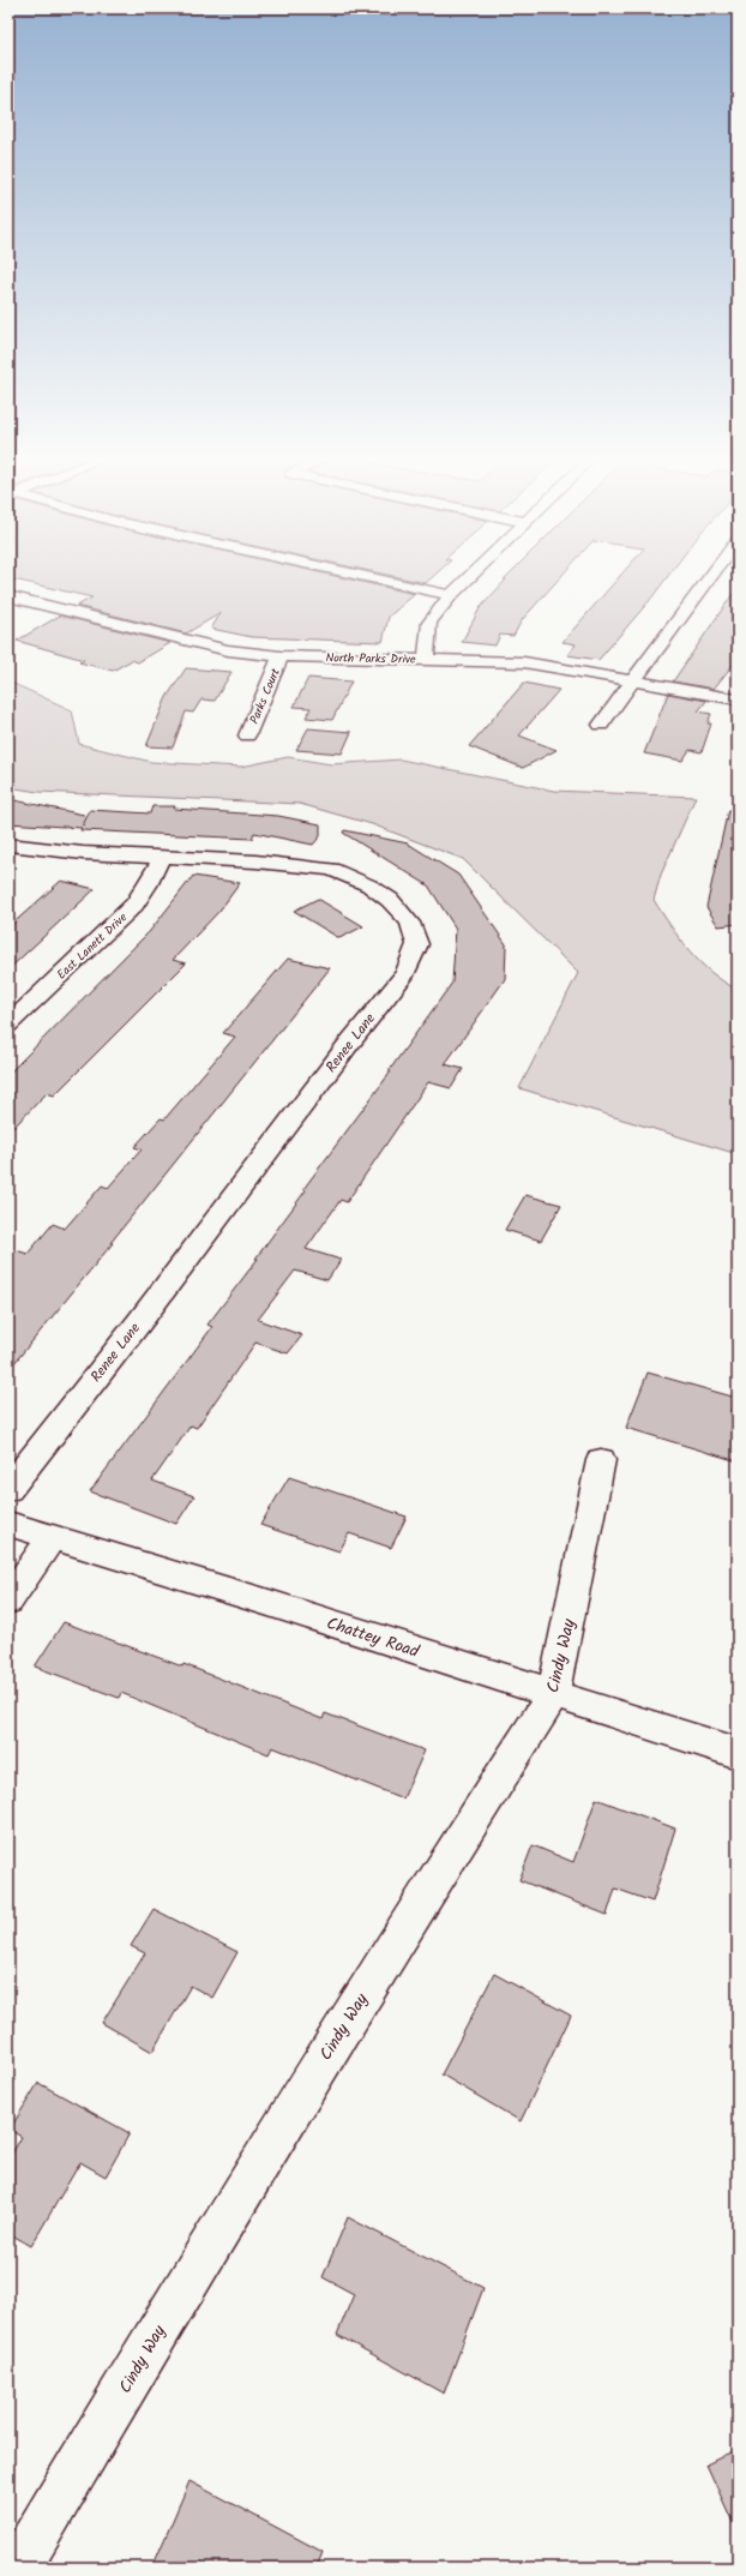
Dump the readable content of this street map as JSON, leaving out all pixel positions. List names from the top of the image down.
{
  "streets": {
    "street": [
      "North Parks Drive",
      "Parks Court",
      "East Lanett Drive",
      "Renee Lane",
      "Chattey Road",
      "Cindy Way"
    ]
  },
  "crossings": [
    ["North Parks Drive", "Parks Court"],
    ["East Lanett Drive", "Renee Lane"],
    ["Chattey Road", "Cindy Way"]
  ]
}
